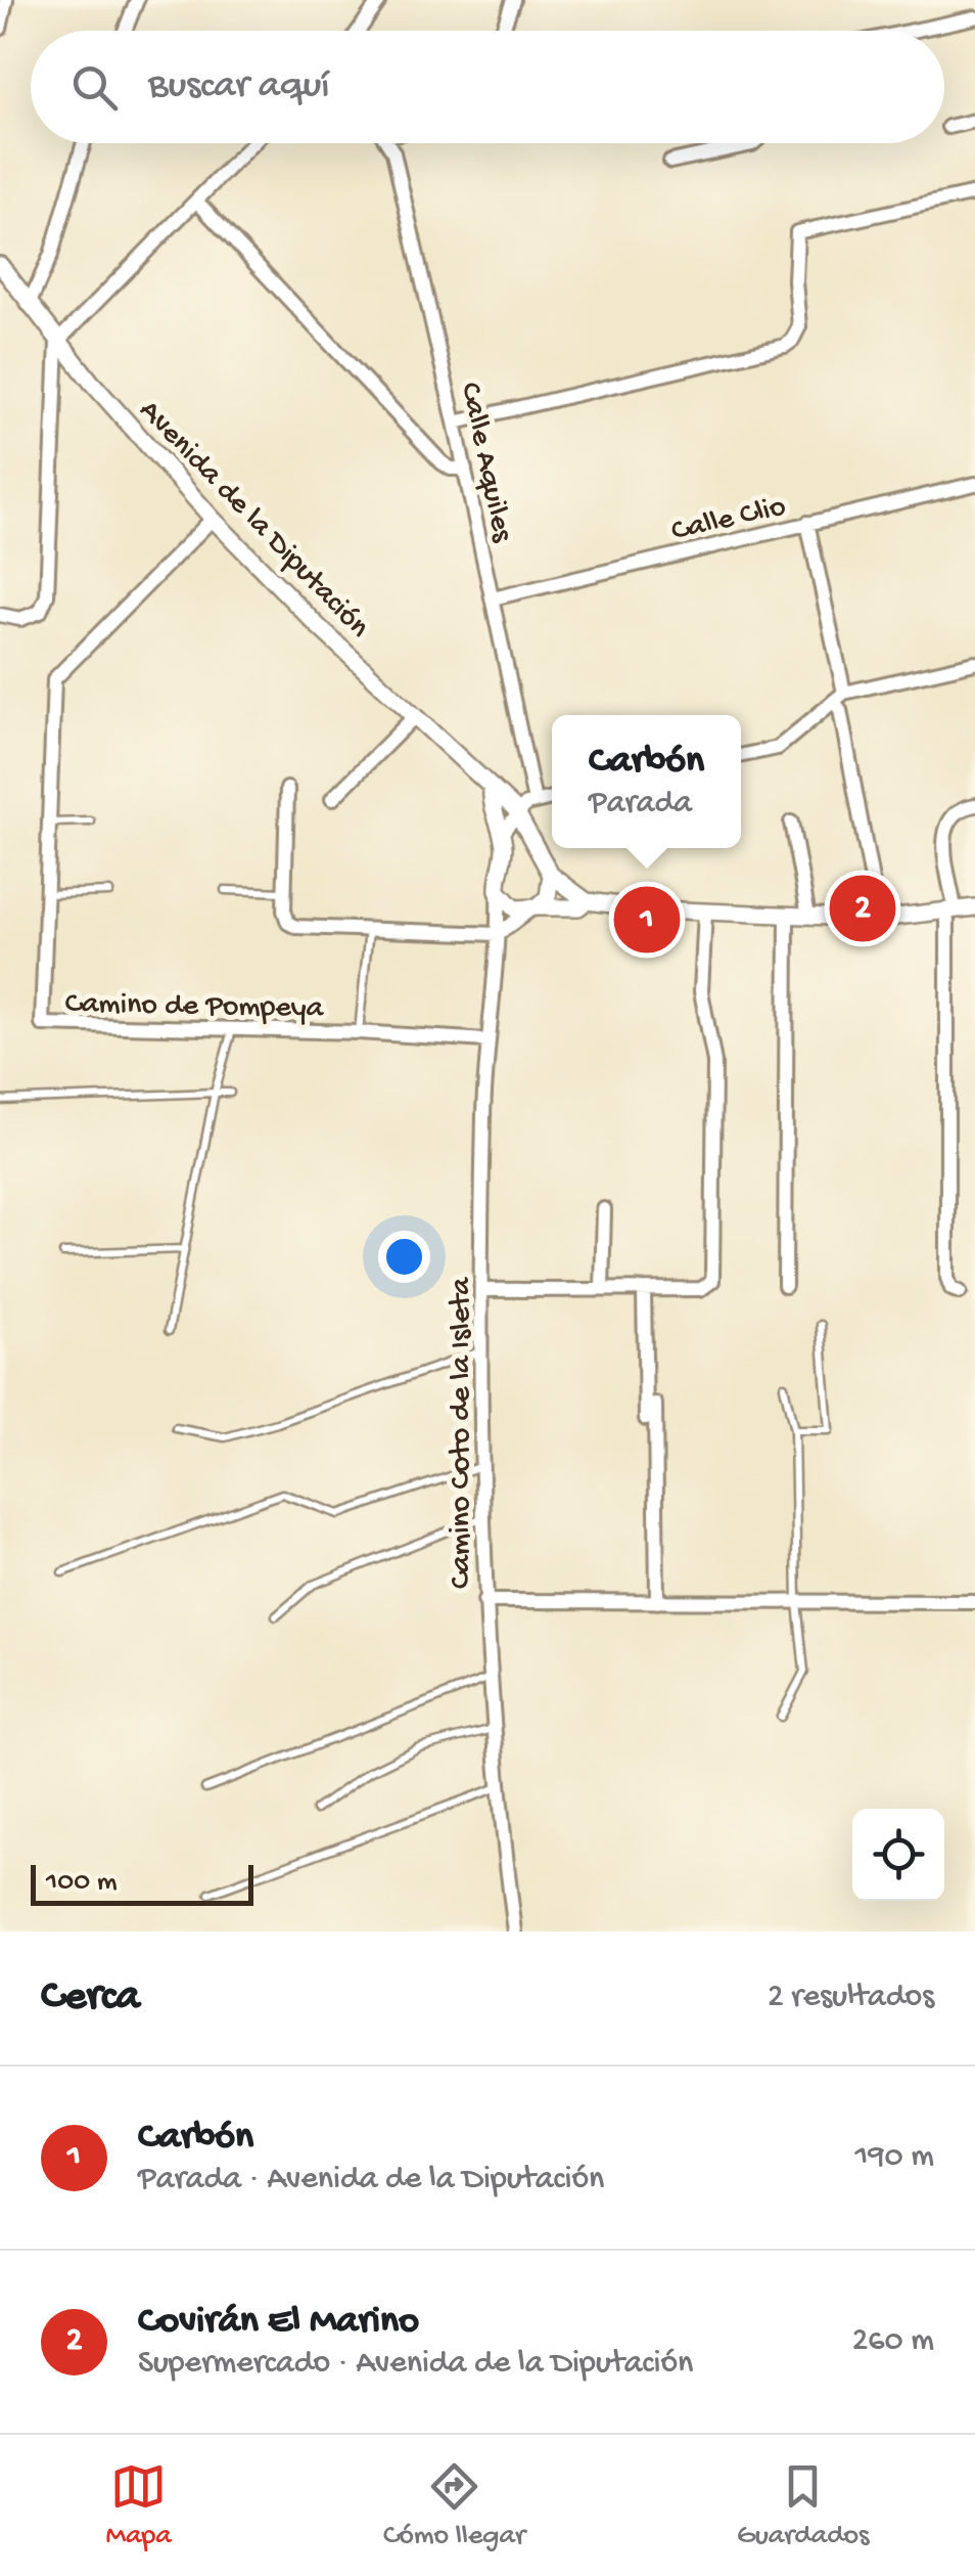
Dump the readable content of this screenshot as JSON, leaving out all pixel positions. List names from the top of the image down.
{
  "streets": {
    "street": [
      "Calle Aquiles",
      "Calle Clio",
      "Avenida de la Diputación",
      "Camino de Pompeya",
      "Camino Coto de la Isleta"
    ]
  },
  "crossings": [
    ["Calle Aquiles", "Calle Clio"],
    ["Avenida de la Diputación", "Camino de Pompeya"],
    ["Avenida de la Diputación", "Camino Coto de la Isleta"],
    ["Camino de Pompeya", "Camino Coto de la Isleta"]
  ],
  "scale_bar": "100 m",
  "page": {
    "search": "Buscar aquí",
    "popup": ["Carbón", "Parada"],
    "pins": ["2", "1"],
    "scale": "100 m",
    "heading": ["Cerca", "2 resultados"],
    "list": [
      {
        "mark": "1",
        "name": "Carbón",
        "note": "Parada · Avenida de la Diputación",
        "value": "190 m"
      },
      {
        "mark": "2",
        "name": "Covirán El Marino",
        "note": "Supermercado · Avenida de la Diputación",
        "value": "260 m"
      }
    ],
    "nav": ["Mapa", "Cómo llegar", "Guardados"]
  }
}
